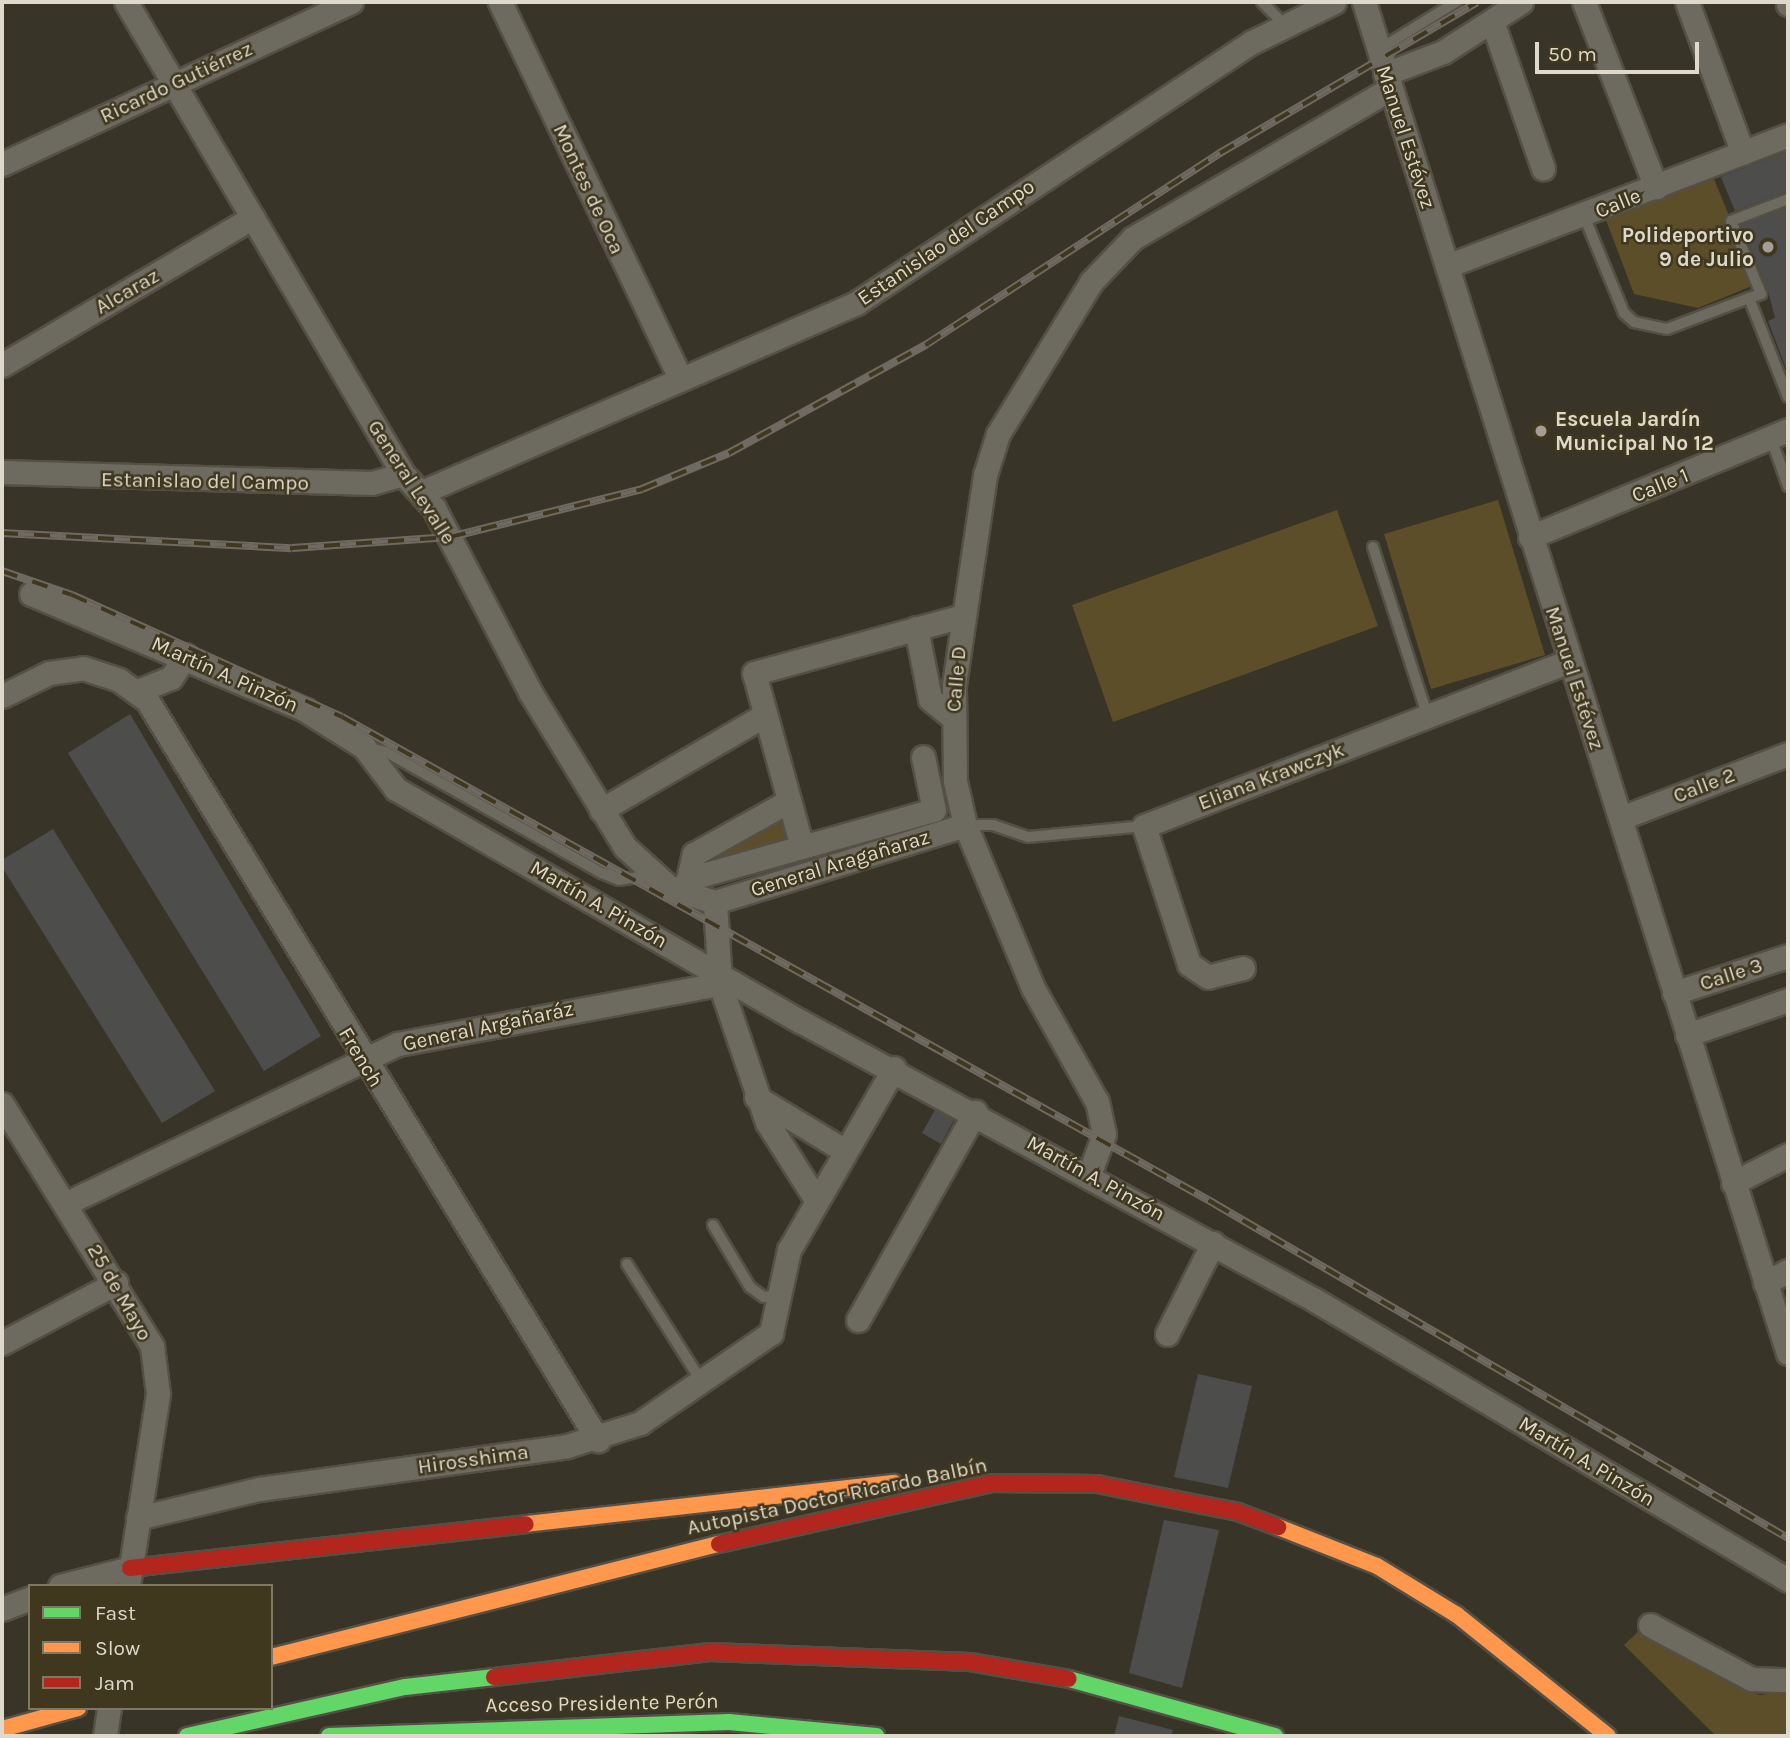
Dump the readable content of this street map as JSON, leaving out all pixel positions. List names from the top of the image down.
{
  "streets": {
    "highway": ["Autopista Doctor Ricardo Balbín", "Acceso Presidente Perón"],
    "street": [
      "Ricardo Gutiérrez",
      "Manuel Estévez",
      "Montes de Oca",
      "Calle",
      "Estanislao del Campo",
      "Alcaraz",
      "General Levalle",
      "Calle 1",
      "M.artín A. Pinzón",
      "Calle D",
      "Eliana Krawczyk",
      "Calle 2",
      "General Aragañaraz",
      "Martín A. Pinzón",
      "Calle 3",
      "General Argañaráz",
      "French",
      "25 de Mayo",
      "Hirosshima"
    ]
  },
  "crossings": [
    ["Ricardo Gutiérrez", "General Levalle"],
    ["Manuel Estévez", "Calle"],
    ["Manuel Estévez", "Calle 1"],
    ["Manuel Estévez", "Calle D"],
    ["Manuel Estévez", "Eliana Krawczyk"],
    ["Manuel Estévez", "Calle 2"],
    ["Manuel Estévez", "Calle 3"],
    ["Montes de Oca", "Estanislao del Campo"],
    ["Estanislao del Campo", "General Levalle"],
    ["Alcaraz", "General Levalle"],
    ["General Levalle", "General Aragañaraz"],
    ["M.artín A. Pinzón", "Martín A. Pinzón"],
    ["Calle D", "Eliana Krawczyk"],
    ["Calle D", "General Aragañaraz"],
    ["Calle D", "Martín A. Pinzón"],
    ["Eliana Krawczyk", "General Aragañaraz"],
    ["Martín A. Pinzón", "General Argañaráz"],
    ["General Argañaráz", "French"],
    ["General Argañaráz", "25 de Mayo"],
    ["French", "Hirosshima"],
    ["25 de Mayo", "Hirosshima"]
  ],
  "places": ["Polideportivo 9 de Julio", "Escuela Jardín Municipal Nº 12"],
  "legend": ["Fast", "Slow", "Jam"],
  "scale_bar": "50 m"
}
